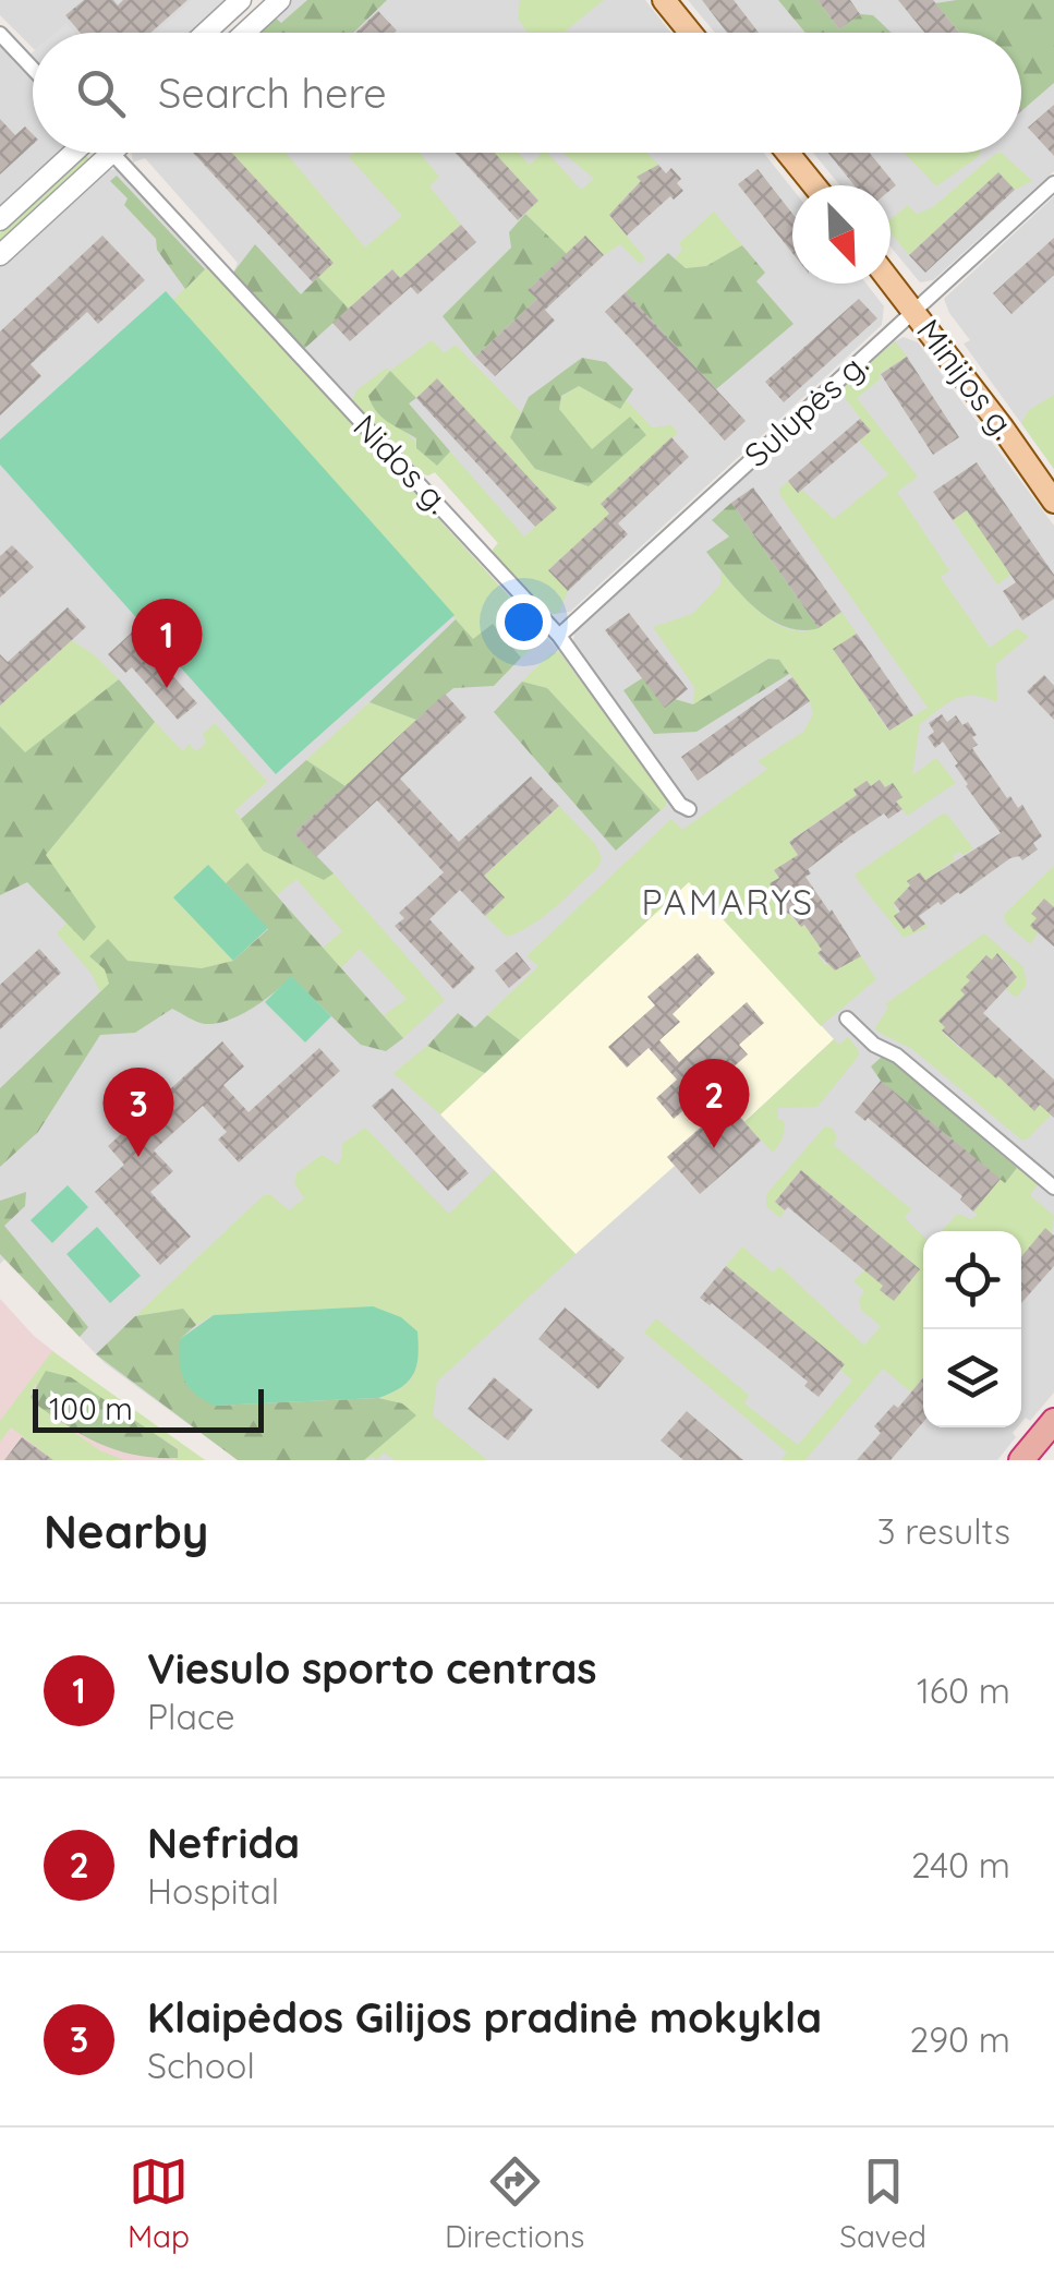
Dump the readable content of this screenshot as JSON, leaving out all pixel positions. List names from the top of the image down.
{
  "streets": {
    "main road": ["Minijos g."],
    "street": ["Sulupės g.", "Nidos g."]
  },
  "crossings": [
    ["Minijos g.", "Sulupės g."],
    ["Sulupės g.", "Nidos g."]
  ],
  "districts": ["PAMARYS"],
  "scale_bar": "100 m",
  "north": "bottom right",
  "page": {
    "search": "Search here",
    "pins": ["1", "2", "3"],
    "scale": "100 m",
    "heading": ["Nearby", "3 results"],
    "list": [
      {
        "mark": "1",
        "name": "Viesulo sporto centras",
        "note": "Place",
        "value": "160 m"
      },
      {
        "mark": "2",
        "name": "Nefrida",
        "note": "Hospital",
        "value": "240 m"
      },
      {
        "mark": "3",
        "name": "Klaipėdos Gilijos pradinė mokykla",
        "note": "School",
        "value": "290 m"
      }
    ],
    "nav": ["Map", "Directions", "Saved"]
  }
}
